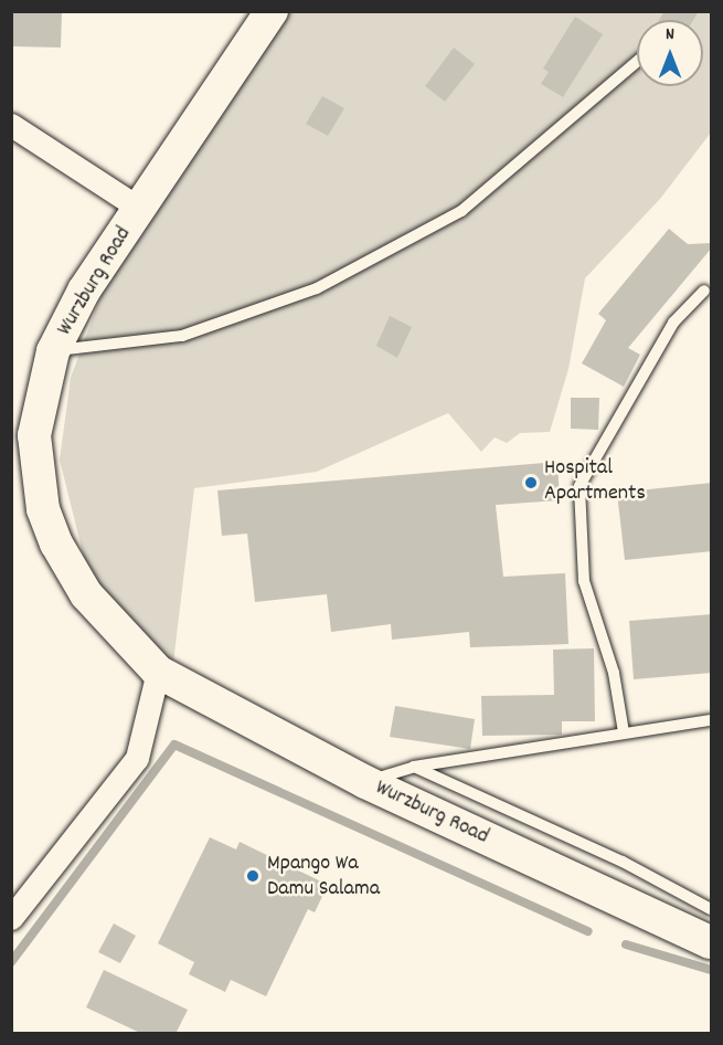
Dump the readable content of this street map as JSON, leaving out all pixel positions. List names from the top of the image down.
{
  "streets": {
    "main road": ["Wurzburg Road"]
  },
  "places": ["Hospital Apartments", "Mpango Wa Damu Salama"],
  "north": "top"
}
